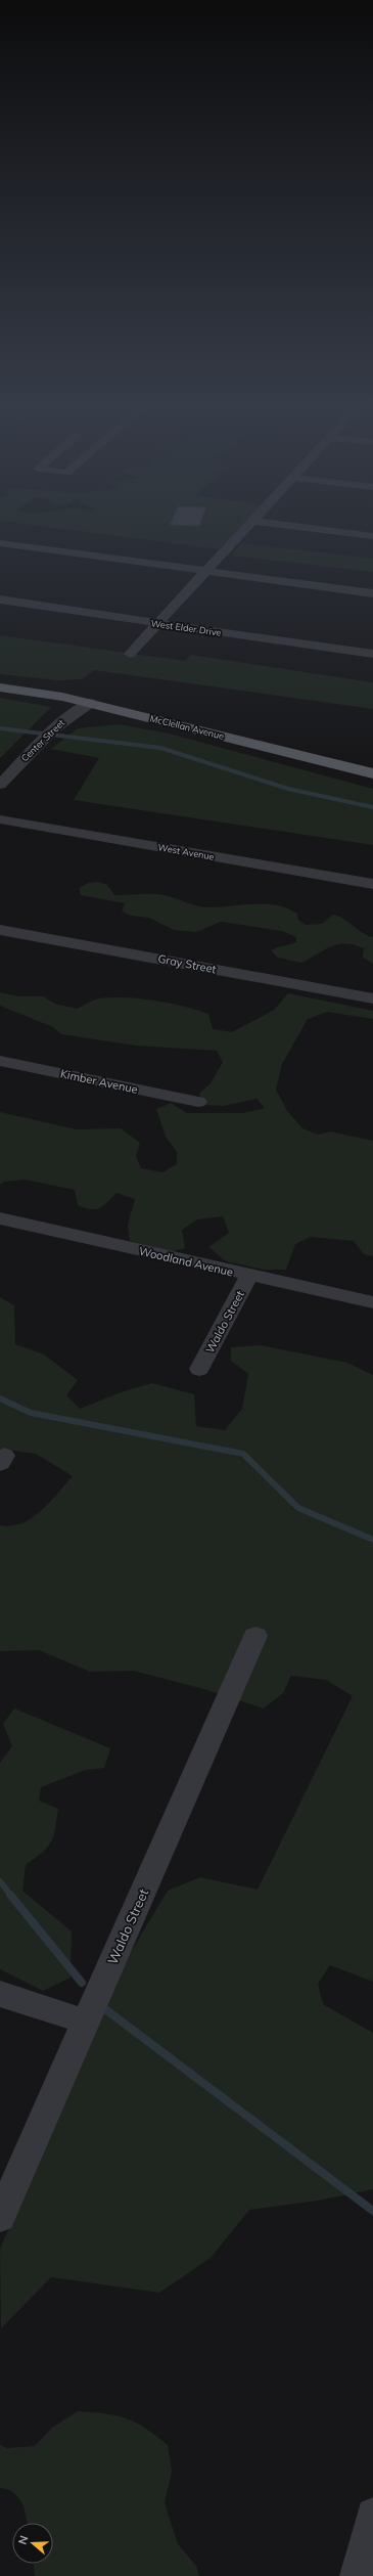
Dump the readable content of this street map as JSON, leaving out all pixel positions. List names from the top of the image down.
{
  "streets": {
    "main road": ["McClellan Avenue"],
    "street": [
      "West Elder Drive",
      "Center Street",
      "West Avenue",
      "Gray Street",
      "Kimber Avenue",
      "Woodland Avenue",
      "Waldo Street"
    ]
  },
  "crossings": [
    ["McClellan Avenue", "Center Street"],
    ["Woodland Avenue", "Waldo Street"]
  ],
  "north": "left"
}
